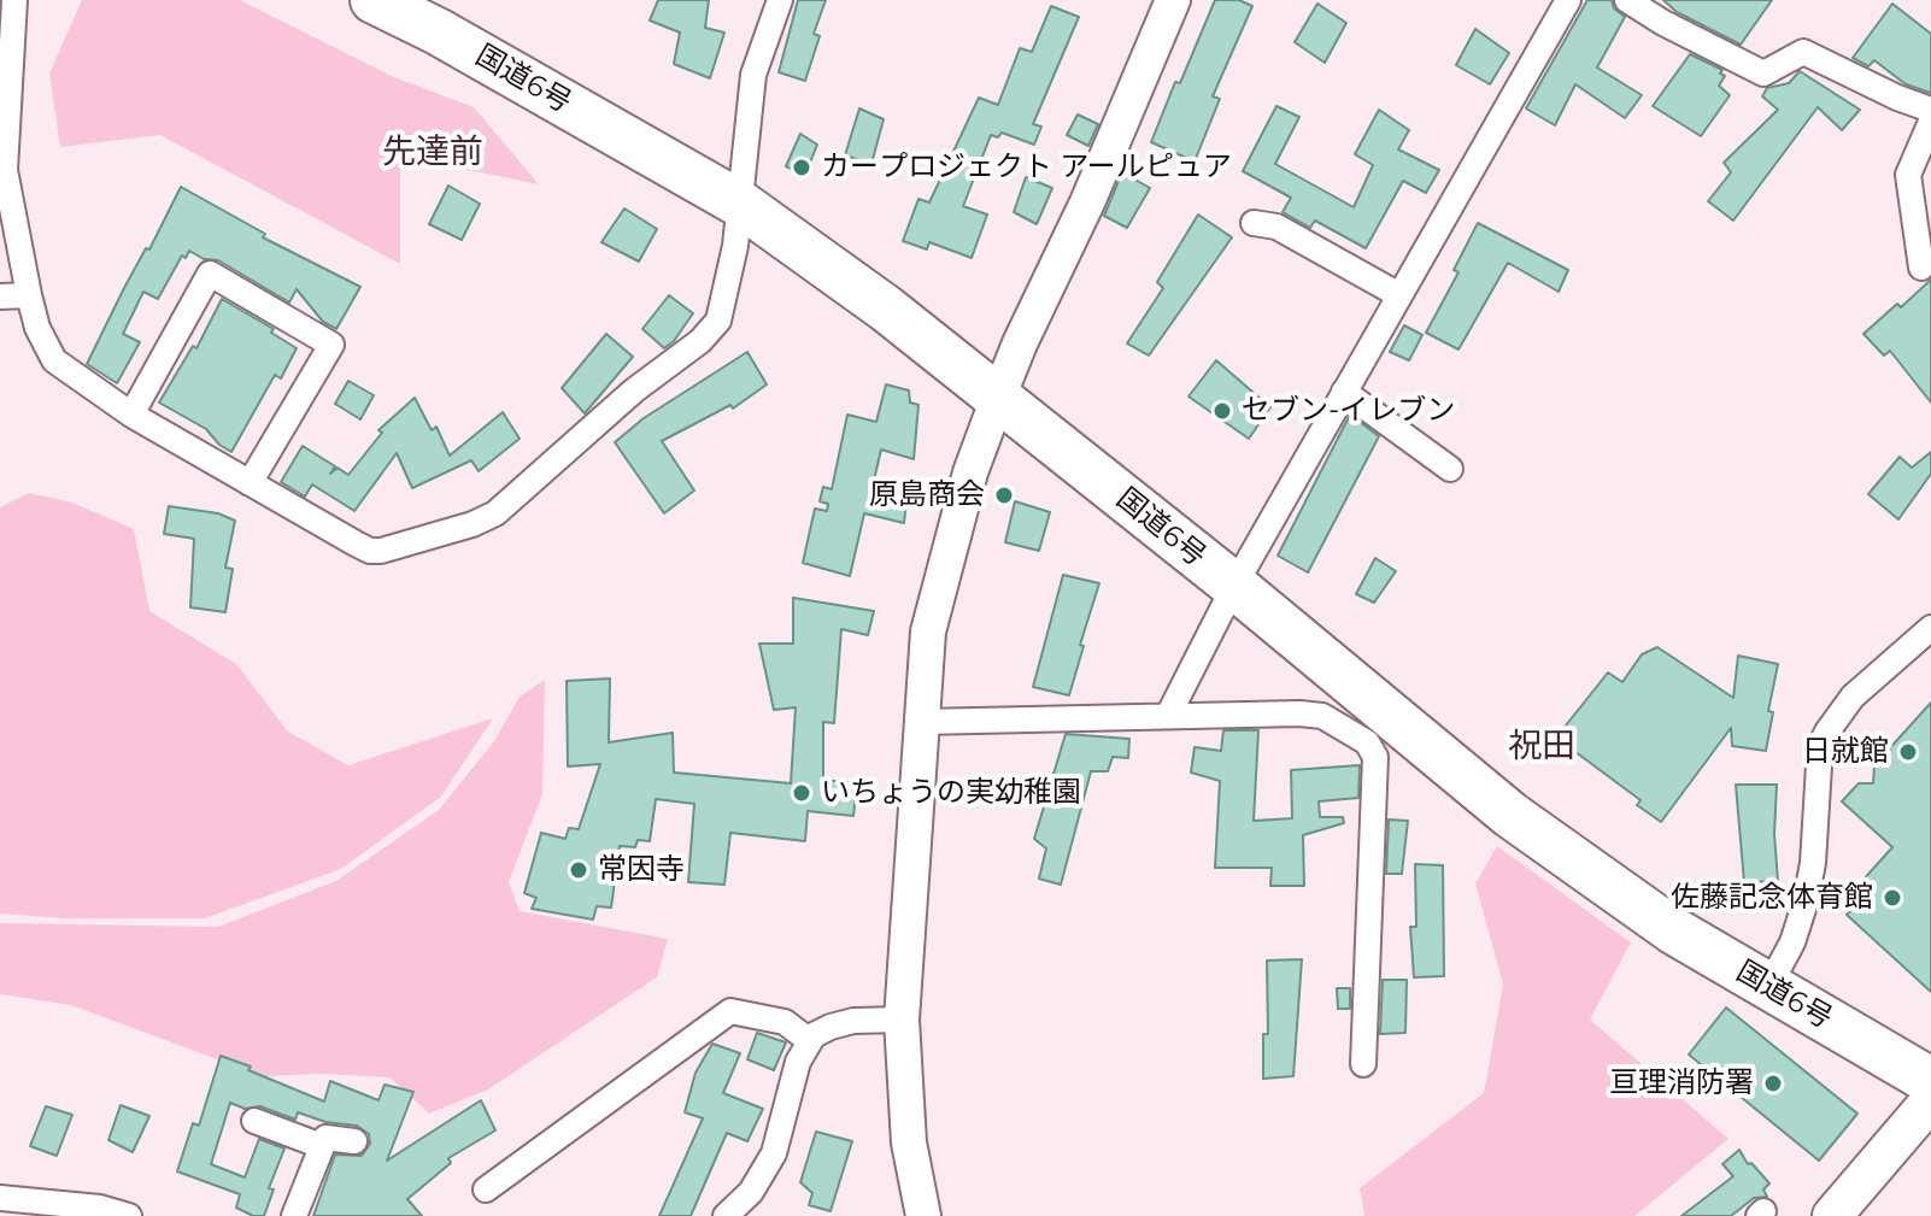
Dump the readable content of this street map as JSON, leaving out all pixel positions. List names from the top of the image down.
{
  "streets": {
    "highway": ["国道6号"]
  },
  "districts": ["先達前", "祝田"],
  "places": [
    "カープロジェクト アールピュア",
    "セブン-イレブン",
    "原島商会",
    "日就館",
    "いちょうの実幼稚園",
    "常因寺",
    "佐藤記念体育館",
    "亘理消防署"
  ]
}
